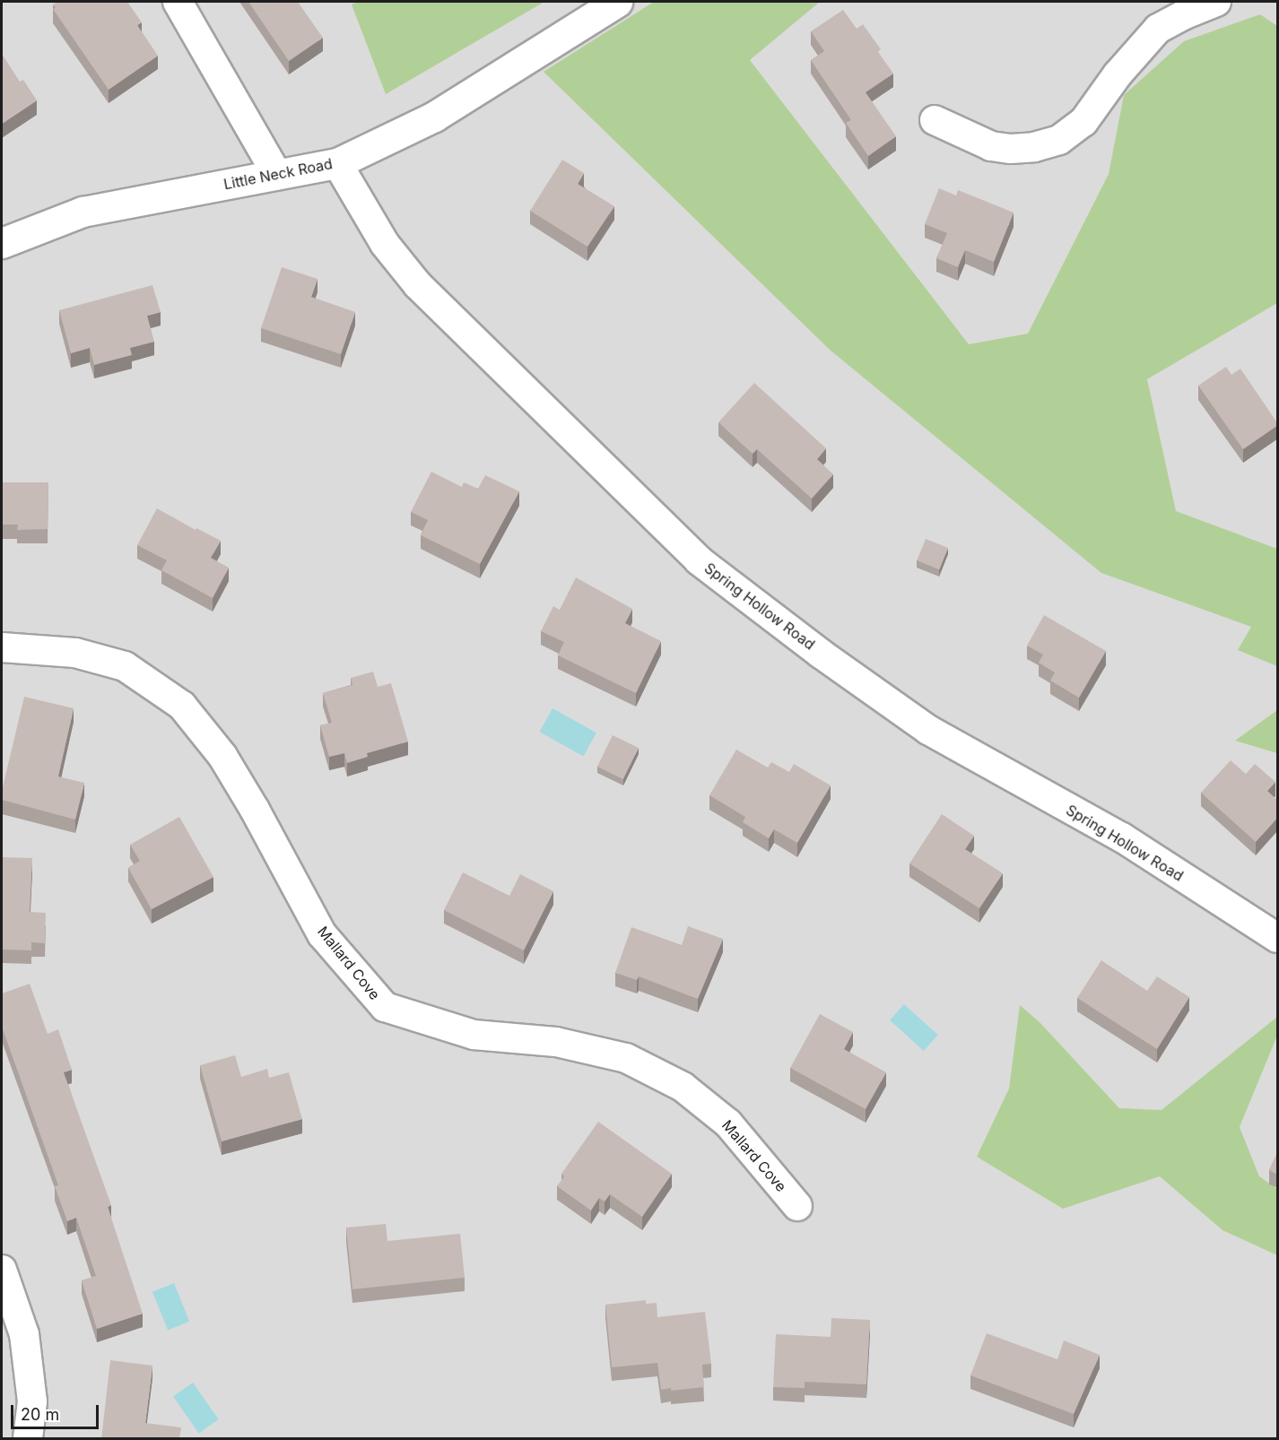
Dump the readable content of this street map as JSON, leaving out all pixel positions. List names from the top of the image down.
{
  "streets": {
    "street": ["Little Neck Road", "Spring Hollow Road", "Mallard Cove"]
  },
  "crossings": [
    ["Little Neck Road", "Spring Hollow Road"]
  ],
  "scale_bar": "20 m"
}
